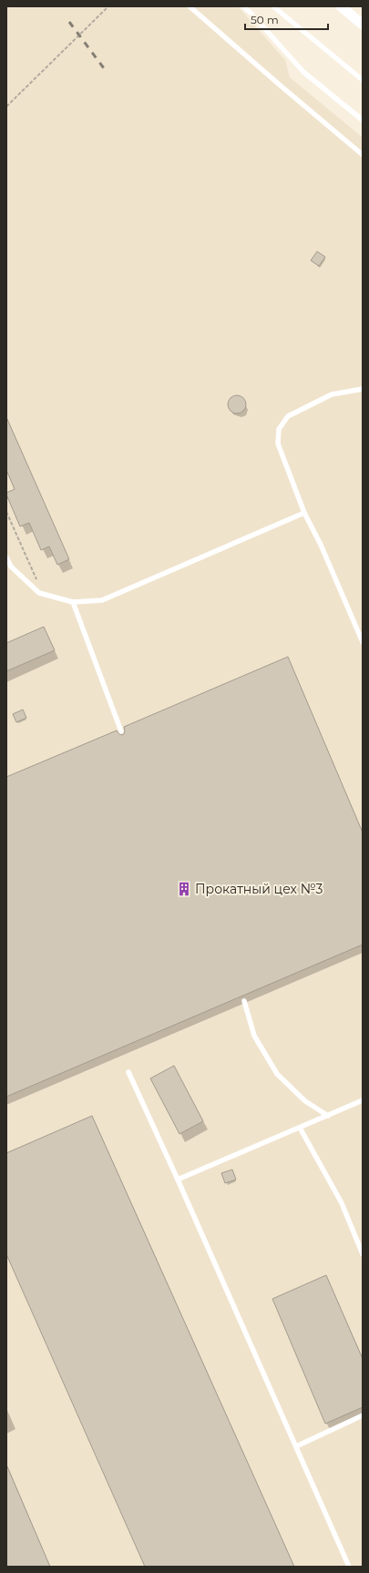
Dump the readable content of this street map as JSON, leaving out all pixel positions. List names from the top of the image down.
{
  "places": {
    "building": ["Прокатный цех №3"]
  },
  "scale_bar": "50 m"
}
